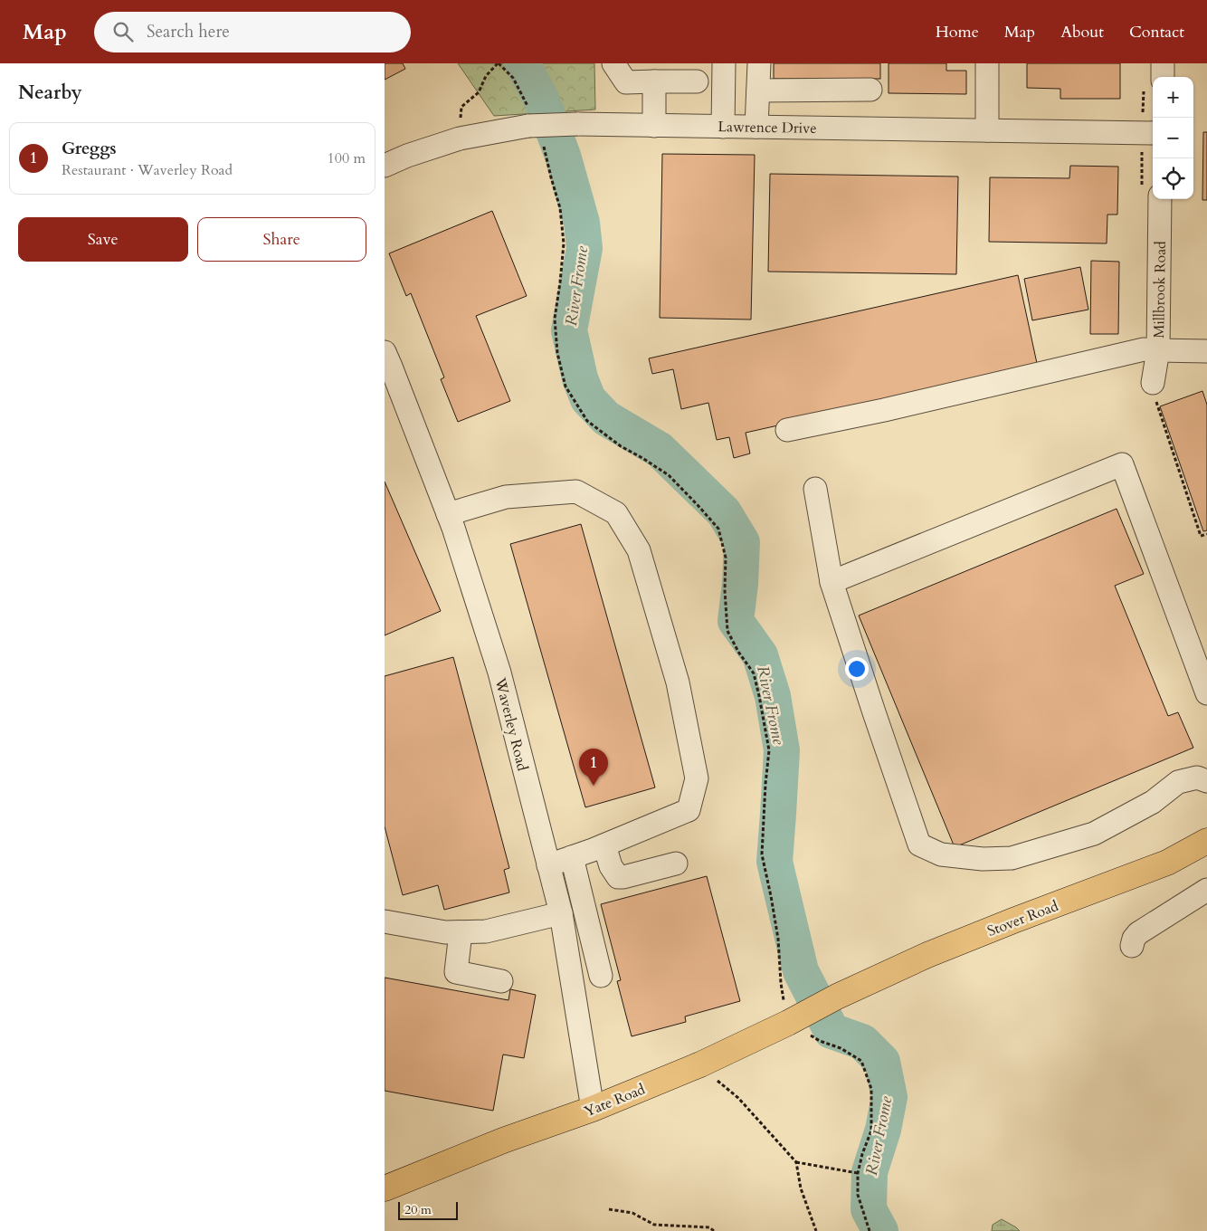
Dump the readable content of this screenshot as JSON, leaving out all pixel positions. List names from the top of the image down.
{
  "streets": {
    "main road": ["Stover Road", "Yate Road"],
    "street": ["Lawrence Drive", "Millbrook Road", "Waverley Road"]
  },
  "crossings": [
    ["Waverley Road", "Yate Road"],
    ["Stover Road", "Yate Road"]
  ],
  "water": ["River Frome"],
  "scale_bar": "20 m",
  "page": {
    "header": "Map",
    "search": "Search here",
    "nav": [
      "Home",
      "Map",
      "About",
      "Contact"
    ],
    "heading": "Nearby",
    "map_buttons": ["+", "−"],
    "list": [
      {
        "mark": "1",
        "name": "Greggs",
        "note": "Restaurant · Waverley Road",
        "value": "100 m"
      }
    ],
    "buttons": ["Save", "Share"],
    "pins": "1",
    "scale": "20 m"
  }
}
